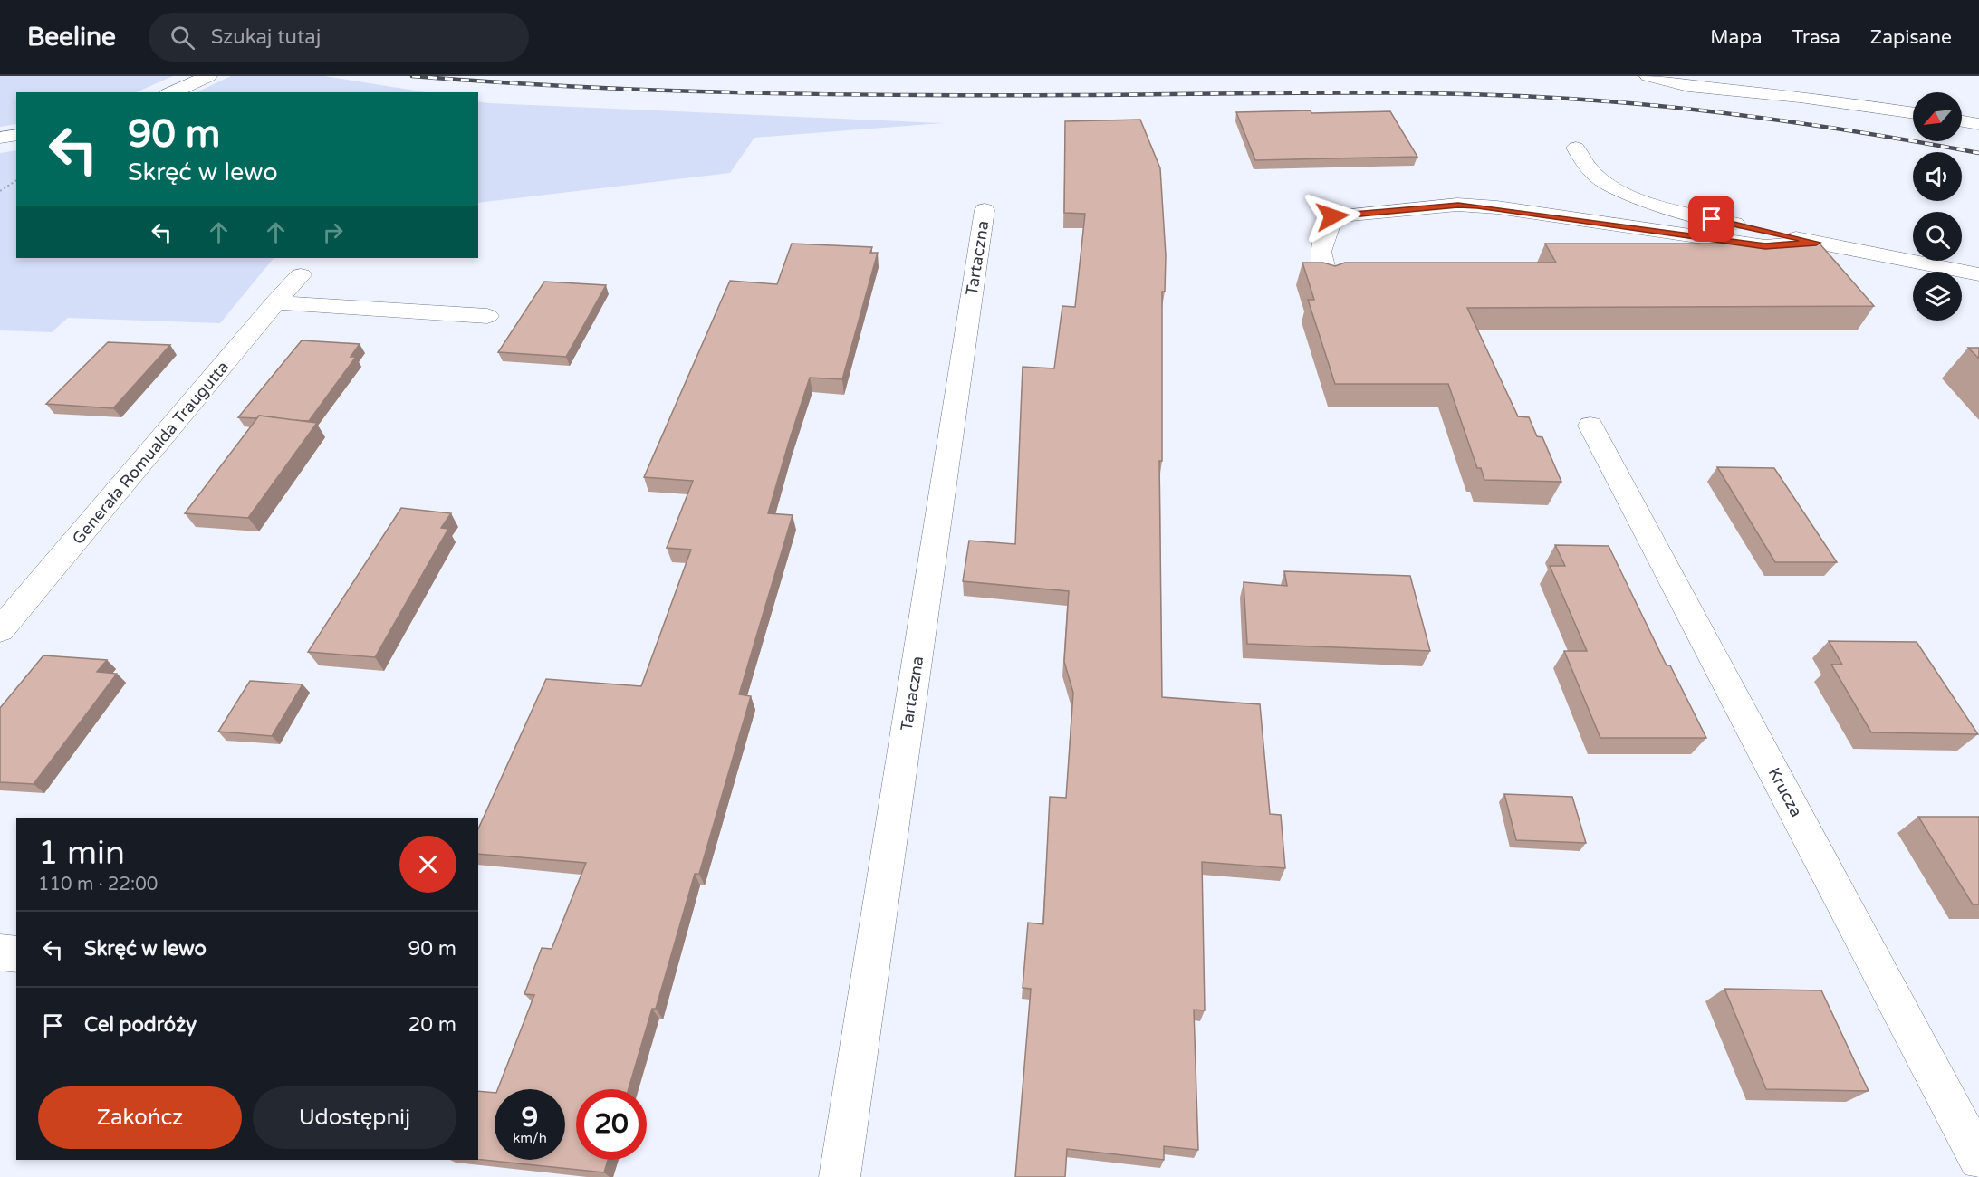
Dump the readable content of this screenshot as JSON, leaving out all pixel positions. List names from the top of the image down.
{
  "streets": {
    "street": ["Tartaczna", "Generała Romualda Traugutta", "Krucza"]
  },
  "north": "bottom left",
  "page": {
    "header": "Beeline",
    "search": "Szukaj tutaj",
    "nav": ["Mapa", "Trasa", "Zapisane"],
    "turn": ["90 m", "Skręć w lewo"],
    "heading": ["1 min", "110 m · 22:00"],
    "list": [
      {
        "name": "Skręć w lewo",
        "value": "90 m"
      },
      {
        "name": "Cel podróży",
        "value": "20 m"
      }
    ],
    "buttons": ["Zakończ", "Udostępnij"],
    "speed": "9 km/h",
    "limit": "20"
  }
}
